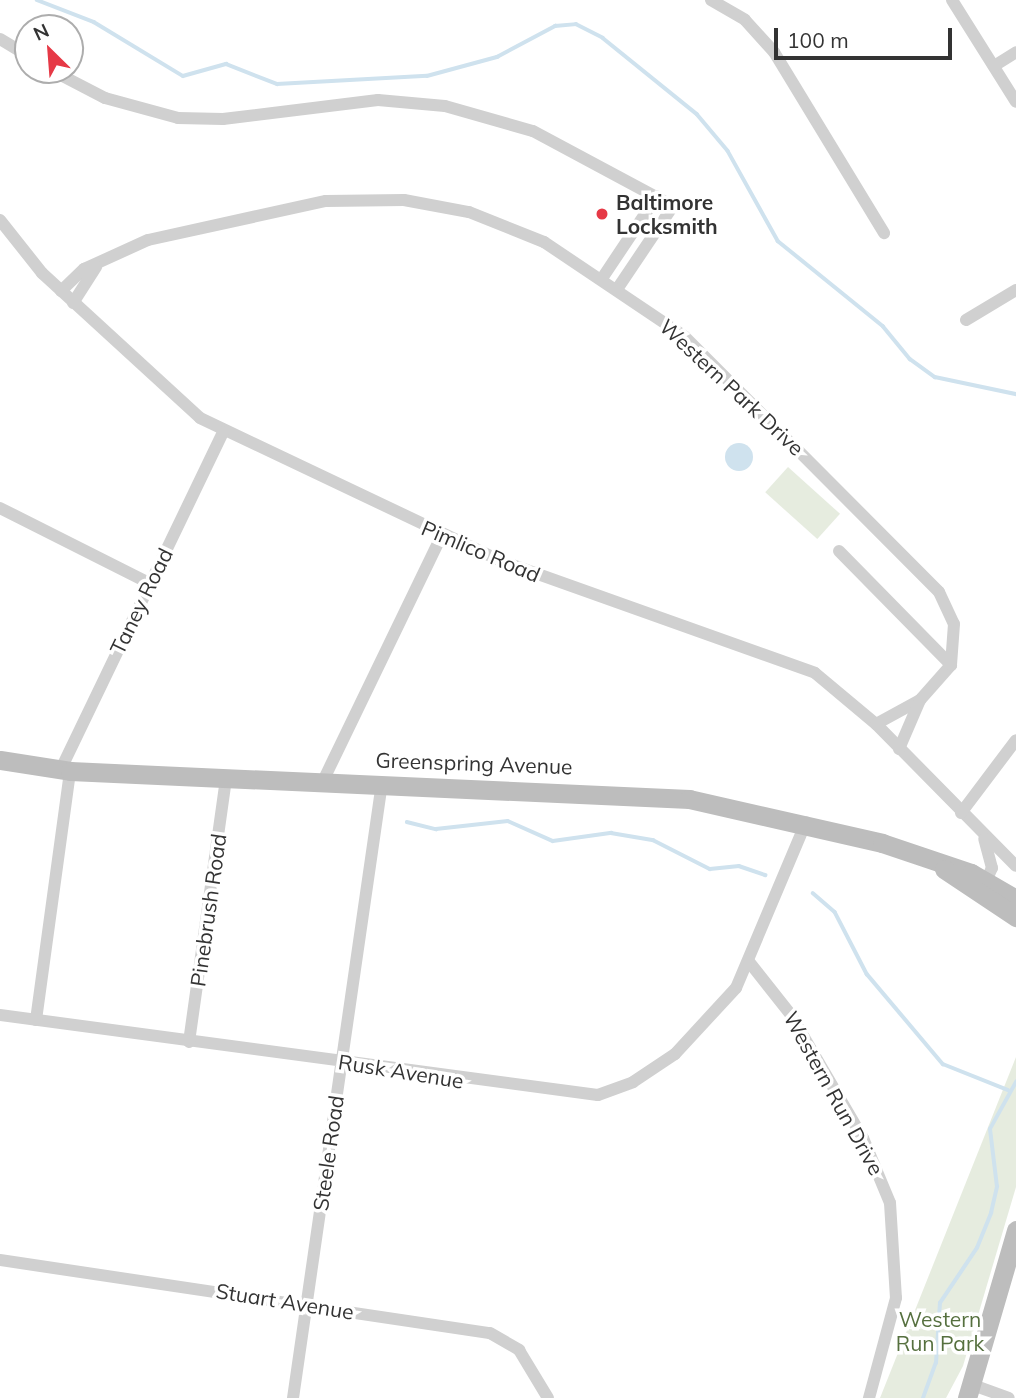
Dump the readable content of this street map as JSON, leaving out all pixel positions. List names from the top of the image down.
{
  "streets": {
    "main road": ["Greenspring Avenue"],
    "street": [
      "Western Park Drive",
      "Pimlico Road",
      "Taney Road",
      "Pinebrush Road",
      "Rusk Avenue",
      "Western Run Drive",
      "Steele Road",
      "Stuart Avenue"
    ]
  },
  "crossings": [
    ["Western Park Drive", "Pimlico Road"],
    ["Pimlico Road", "Taney Road"],
    ["Taney Road", "Greenspring Avenue"],
    ["Taney Road", "Rusk Avenue"],
    ["Greenspring Avenue", "Pinebrush Road"],
    ["Greenspring Avenue", "Rusk Avenue"],
    ["Greenspring Avenue", "Steele Road"],
    ["Pinebrush Road", "Rusk Avenue"],
    ["Rusk Avenue", "Western Run Drive"],
    ["Rusk Avenue", "Steele Road"],
    ["Steele Road", "Stuart Avenue"]
  ],
  "parks": ["Western Run Park"],
  "places": ["Baltimore Locksmith"],
  "scale_bar": "100 m",
  "north": "top left"
}
